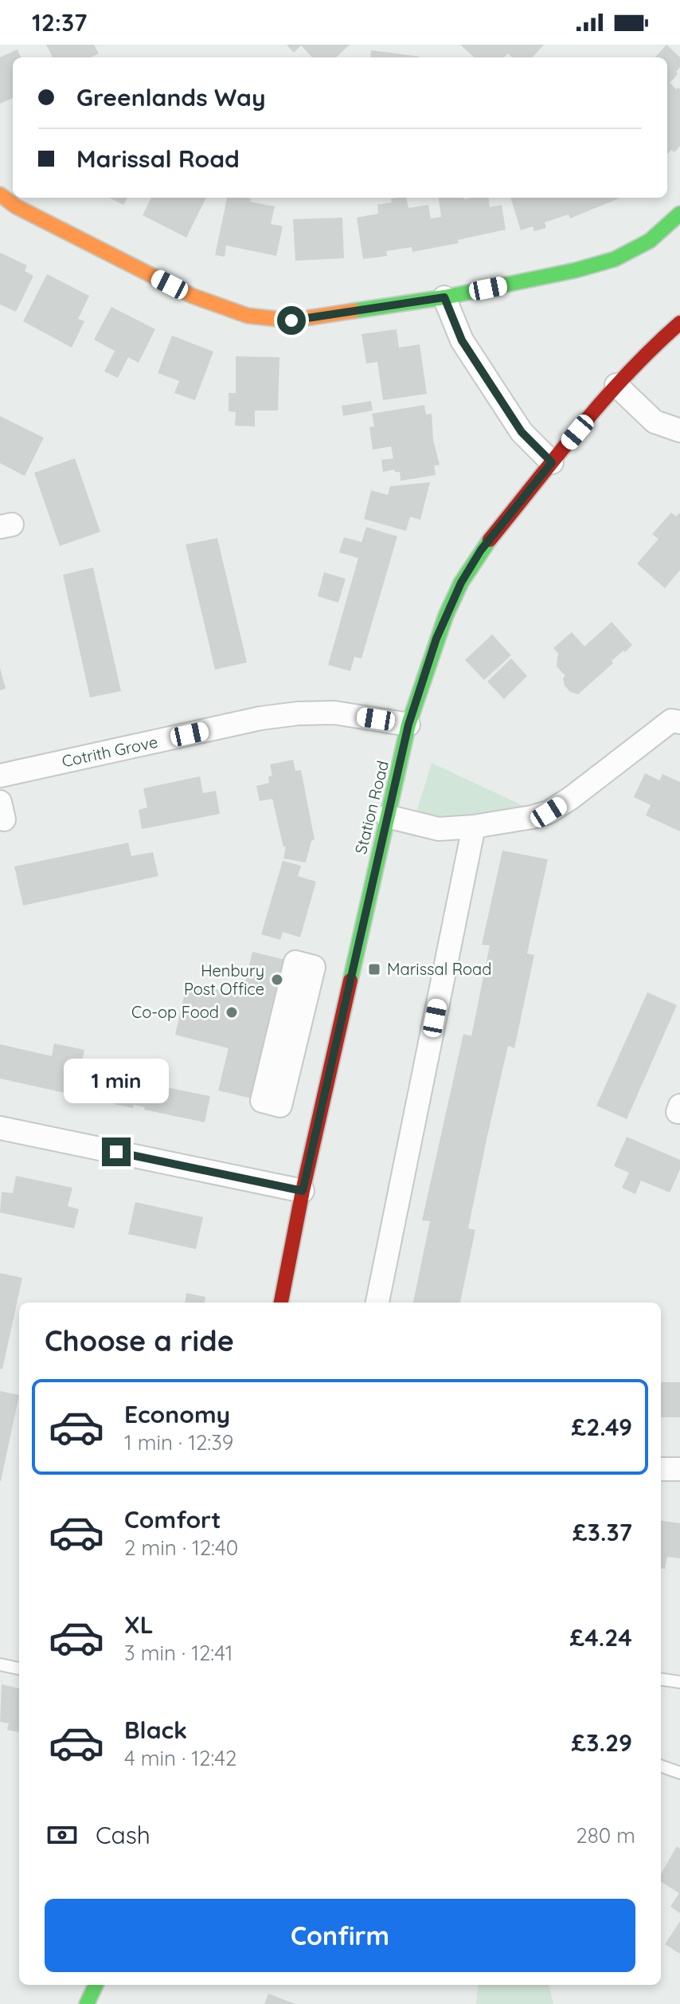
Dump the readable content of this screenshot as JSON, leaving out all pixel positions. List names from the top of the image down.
{
  "streets": {
    "main road": ["Station Road"],
    "street": ["Cotrith Grove"]
  },
  "crossings": [
    ["Cotrith Grove", "Station Road"]
  ],
  "places": {
    "transit": ["Marissal Road"],
    "other": ["Henbury Post Office", "Co-op Food"]
  },
  "page": {
    "status": "12:37",
    "banner": ["Greenlands Way", "Marissal Road"],
    "bubble": "1 min",
    "heading": "Choose a ride",
    "list": [
      {
        "name": "Economy",
        "note": "1 min · 12:39",
        "value": "£2.49"
      },
      {
        "name": "Comfort",
        "note": "2 min · 12:40",
        "value": "£3.37"
      },
      {
        "name": "XL",
        "note": "3 min · 12:41",
        "value": "£4.24"
      },
      {
        "name": "Black",
        "note": "4 min · 12:42",
        "value": "£3.29"
      }
    ],
    "pay": ["Cash", "280 m"],
    "buttons": "Confirm"
  }
}
